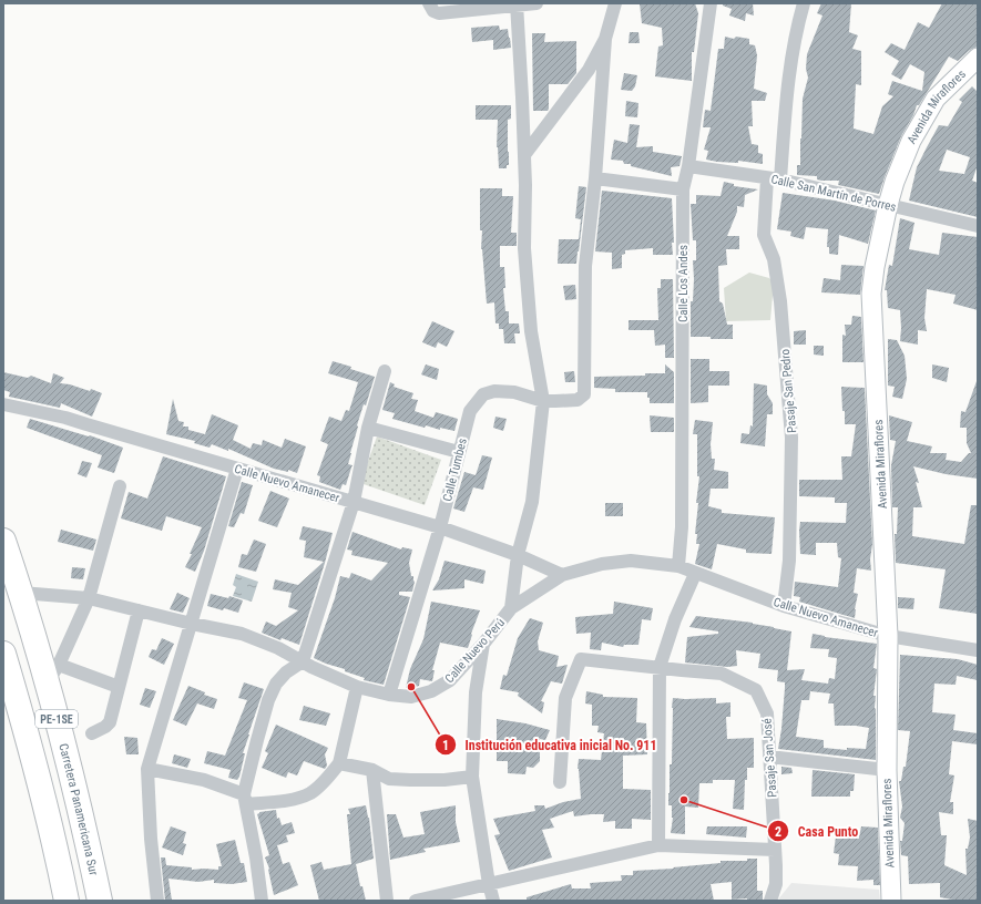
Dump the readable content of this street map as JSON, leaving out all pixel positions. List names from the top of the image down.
{
  "streets": {
    "highway": ["PE-1SE", "Carretera Panamericana Sur"],
    "street": [
      "Avenida Miraflores",
      "Calle San Martín de Porres",
      "Calle Los Andes",
      "Pasaje San Pedro",
      "Calle Tumbes",
      "Calle Nuevo Amanecer",
      "Calle Nuevo Perú",
      "Pasaje San José"
    ]
  },
  "crossings": [
    ["Avenida Miraflores", "Calle San Martín de Porres"],
    ["Avenida Miraflores", "Calle Nuevo Amanecer"],
    ["Calle San Martín de Porres", "Calle Los Andes"],
    ["Calle San Martín de Porres", "Pasaje San Pedro"],
    ["Calle Los Andes", "Calle Nuevo Amanecer"],
    ["Calle Los Andes", "Calle Nuevo Perú"],
    ["Pasaje San Pedro", "Calle Nuevo Amanecer"],
    ["Calle Tumbes", "Calle Nuevo Amanecer"],
    ["Calle Tumbes", "Calle Nuevo Perú"],
    ["Calle Nuevo Amanecer", "Calle Nuevo Perú"],
    ["Calle Nuevo Perú", "Carretera Panamericana Sur"]
  ],
  "places": ["Institución educativa inicial No. 911", "Casa Punto"]
}
